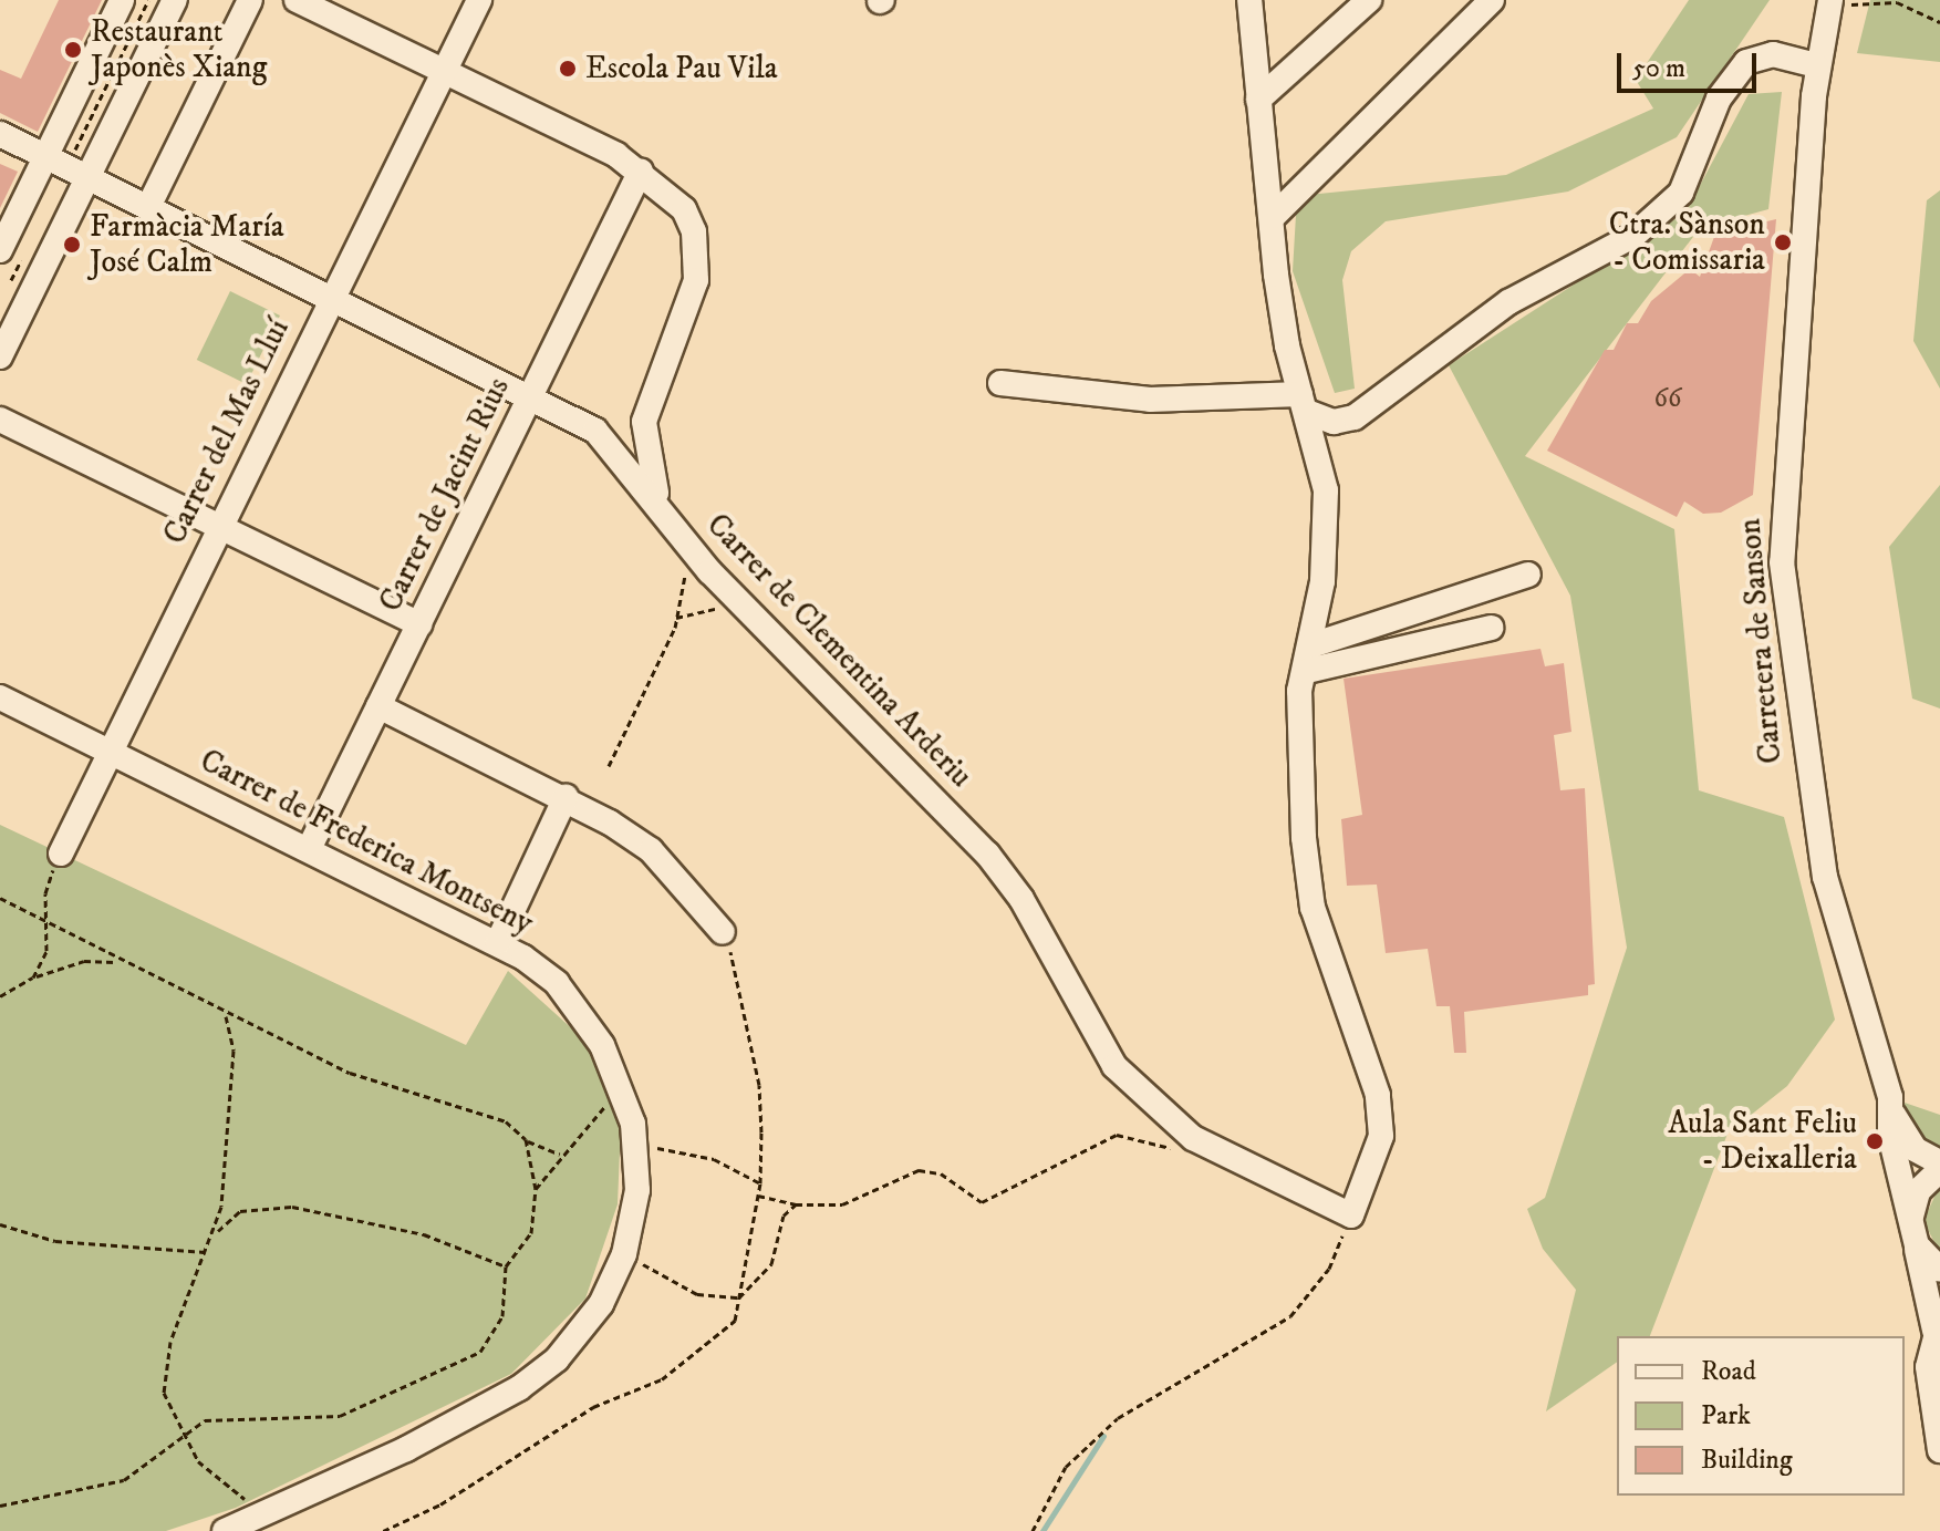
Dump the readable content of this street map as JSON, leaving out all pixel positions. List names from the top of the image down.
{
  "streets": {
    "street": [
      "Carrer del Mas Lluí",
      "Carrer de Jacint Rius",
      "Carretera de Sanson",
      "Carrer de Clementina Arderiu",
      "Carrer de Frederica Montseny"
    ]
  },
  "crossings": [
    ["Carrer del Mas Lluí", "Carrer de Clementina Arderiu"],
    ["Carrer del Mas Lluí", "Carrer de Frederica Montseny"],
    ["Carrer de Jacint Rius", "Carrer de Clementina Arderiu"],
    ["Carrer de Jacint Rius", "Carrer de Frederica Montseny"]
  ],
  "places": [
    "Restaurant Japonès Xiang",
    "Escola Pau Vila",
    "Ctra. Sànson - Comissaria",
    "Farmàcia María José Calm",
    "Aula Sant Feliu - Deixalleria"
  ],
  "house_numbers": ["66"],
  "legend": ["Road", "Park", "Building"],
  "scale_bar": "50 m"
}
